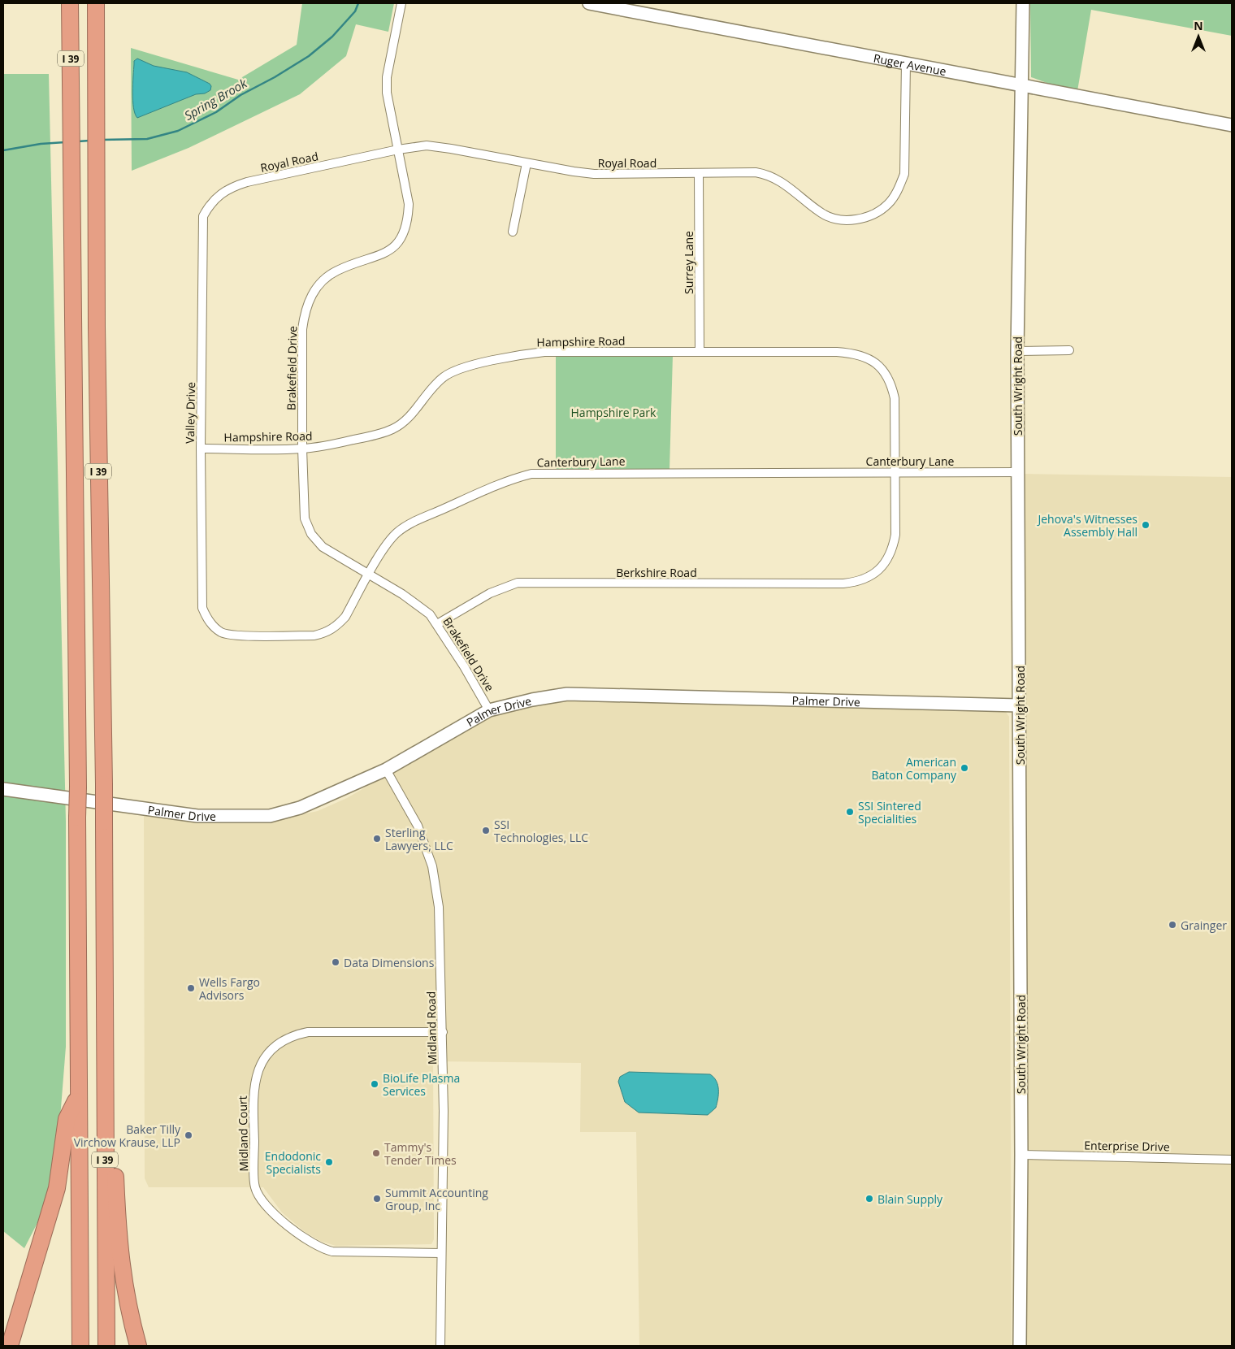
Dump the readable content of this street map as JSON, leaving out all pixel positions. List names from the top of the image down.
{
  "streets": {
    "highway": ["I 39"],
    "street": [
      "Ruger Avenue",
      "Royal Road",
      "Surrey Lane",
      "Hampshire Road",
      "Brakefield Drive",
      "South Wright Road",
      "Valley Drive",
      "Canterbury Lane",
      "Berkshire Road",
      "Palmer Drive",
      "Midland Road",
      "Midland Court",
      "Enterprise Drive"
    ]
  },
  "crossings": [
    ["Ruger Avenue", "Royal Road"],
    ["Ruger Avenue", "South Wright Road"],
    ["Royal Road", "Surrey Lane"],
    ["Royal Road", "Brakefield Drive"],
    ["Royal Road", "Valley Drive"],
    ["Surrey Lane", "Hampshire Road"],
    ["Hampshire Road", "Brakefield Drive"],
    ["Hampshire Road", "Valley Drive"],
    ["Hampshire Road", "Canterbury Lane"],
    ["Hampshire Road", "Berkshire Road"],
    ["Brakefield Drive", "Canterbury Lane"],
    ["Brakefield Drive", "Berkshire Road"],
    ["Brakefield Drive", "Palmer Drive"],
    ["South Wright Road", "Canterbury Lane"],
    ["South Wright Road", "Palmer Drive"],
    ["South Wright Road", "Enterprise Drive"],
    ["Valley Drive", "Canterbury Lane"],
    ["Canterbury Lane", "Berkshire Road"],
    ["Palmer Drive", "Midland Road"],
    ["Midland Road", "Midland Court"]
  ],
  "water": ["Spring Brook"],
  "parks": ["Hampshire Park"],
  "places": [
    "Jehova's Witnesses Assembly Hall",
    "American Baton Company",
    "SSI Sintered Specialities",
    "SSI Technologies, LLC",
    "Sterling Lawyers, LLC",
    "Grainger",
    "Data Dimensions",
    "Wells Fargo Advisors",
    "BioLife Plasma Services",
    "Baker Tilly Virchow Krause, LLP",
    "Tammy's Tender Times",
    "Endodonic Specialists",
    "Summit Accounting Group, Inc",
    "Blain Supply"
  ],
  "north": "top"
}
